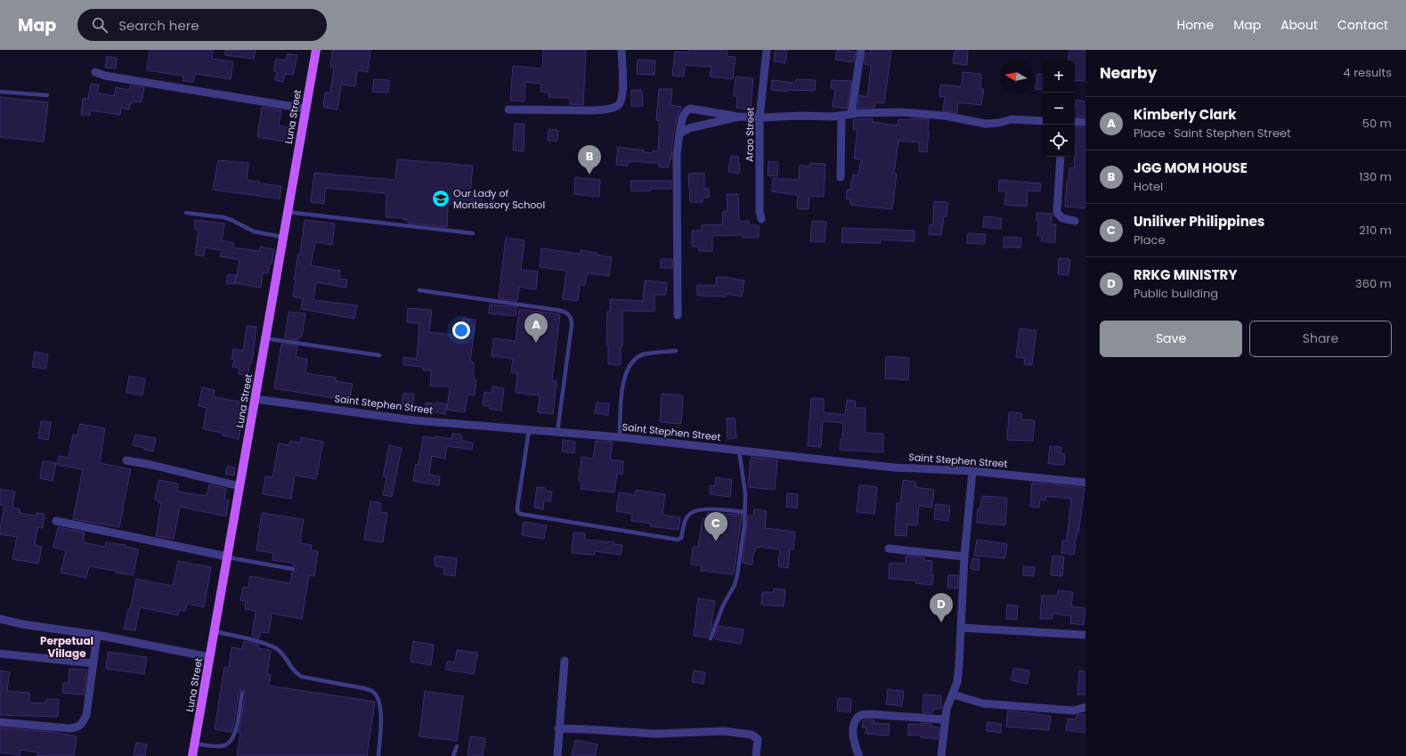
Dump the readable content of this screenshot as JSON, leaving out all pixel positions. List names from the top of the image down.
{
  "streets": {
    "main road": ["Luna Street"],
    "street": ["Arao Street", "Saint Stephen Street"]
  },
  "crossings": [
    ["Luna Street", "Saint Stephen Street"]
  ],
  "districts": ["Perpetual Village"],
  "places": {
    "school or university": ["Our Lady of Montessory School"]
  },
  "north": "left",
  "page": {
    "header": "Map",
    "search": "Search here",
    "nav": [
      "Home",
      "Map",
      "About",
      "Contact"
    ],
    "heading": ["Nearby", "4 results"],
    "map_buttons": ["+", "−"],
    "list": [
      {
        "mark": "A",
        "name": "Kimberly Clark",
        "note": "Place · Saint Stephen Street",
        "value": "50 m"
      },
      {
        "mark": "B",
        "name": "JGG MOM HOUSE",
        "note": "Hotel",
        "value": "130 m"
      },
      {
        "mark": "C",
        "name": "Uniliver Philippines",
        "note": "Place",
        "value": "210 m"
      },
      {
        "mark": "D",
        "name": "RRKG MINISTRY",
        "note": "Public building",
        "value": "360 m"
      }
    ],
    "pins": [
      "B",
      "A",
      "C",
      "D"
    ],
    "buttons": ["Save", "Share"]
  }
}
